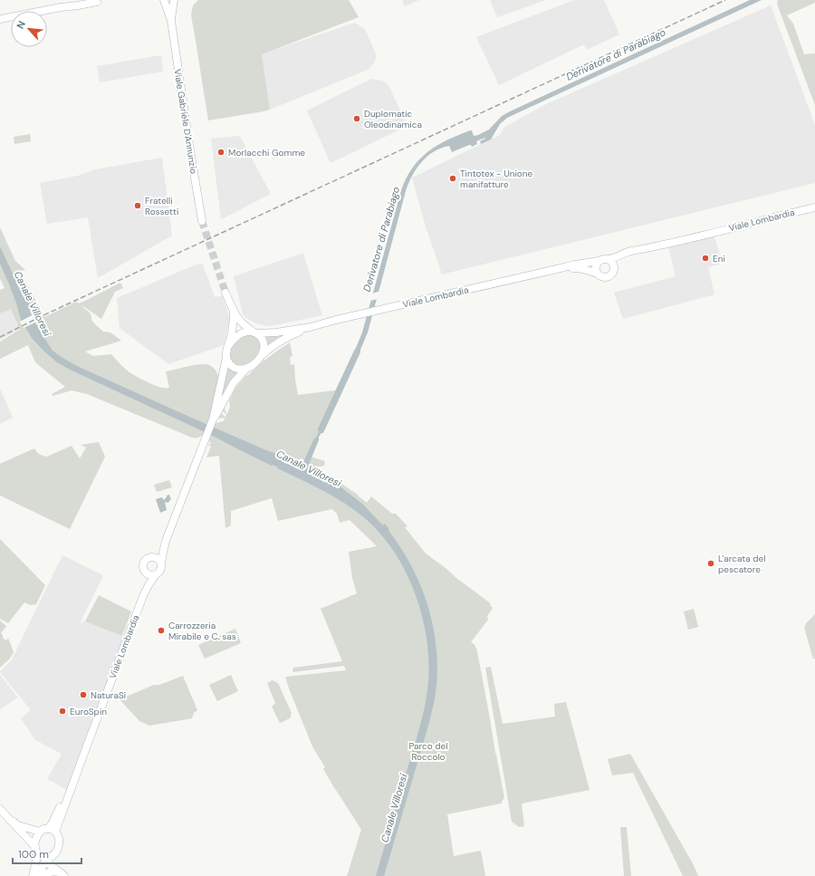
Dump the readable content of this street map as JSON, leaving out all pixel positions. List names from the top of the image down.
{
  "streets": {
    "main road": ["Viale Gabriele D'Annunzio", "Viale Lombardia"]
  },
  "water": ["Derivatore di Parabiago", "Canale Villoresi"],
  "parks": ["Parco del Roccolo"],
  "places": [
    "Duplomatic Oleodinamica",
    "Morlacchi Gomme",
    "Tintotex - Unione manifatture",
    "Fratelli Rossetti",
    "Eni",
    "L'arcata del pescatore",
    "Carrozzeria Mirabile e C. sas",
    "NaturaSì",
    "EuroSpin"
  ],
  "scale_bar": "100 m",
  "north": "top left"
}
